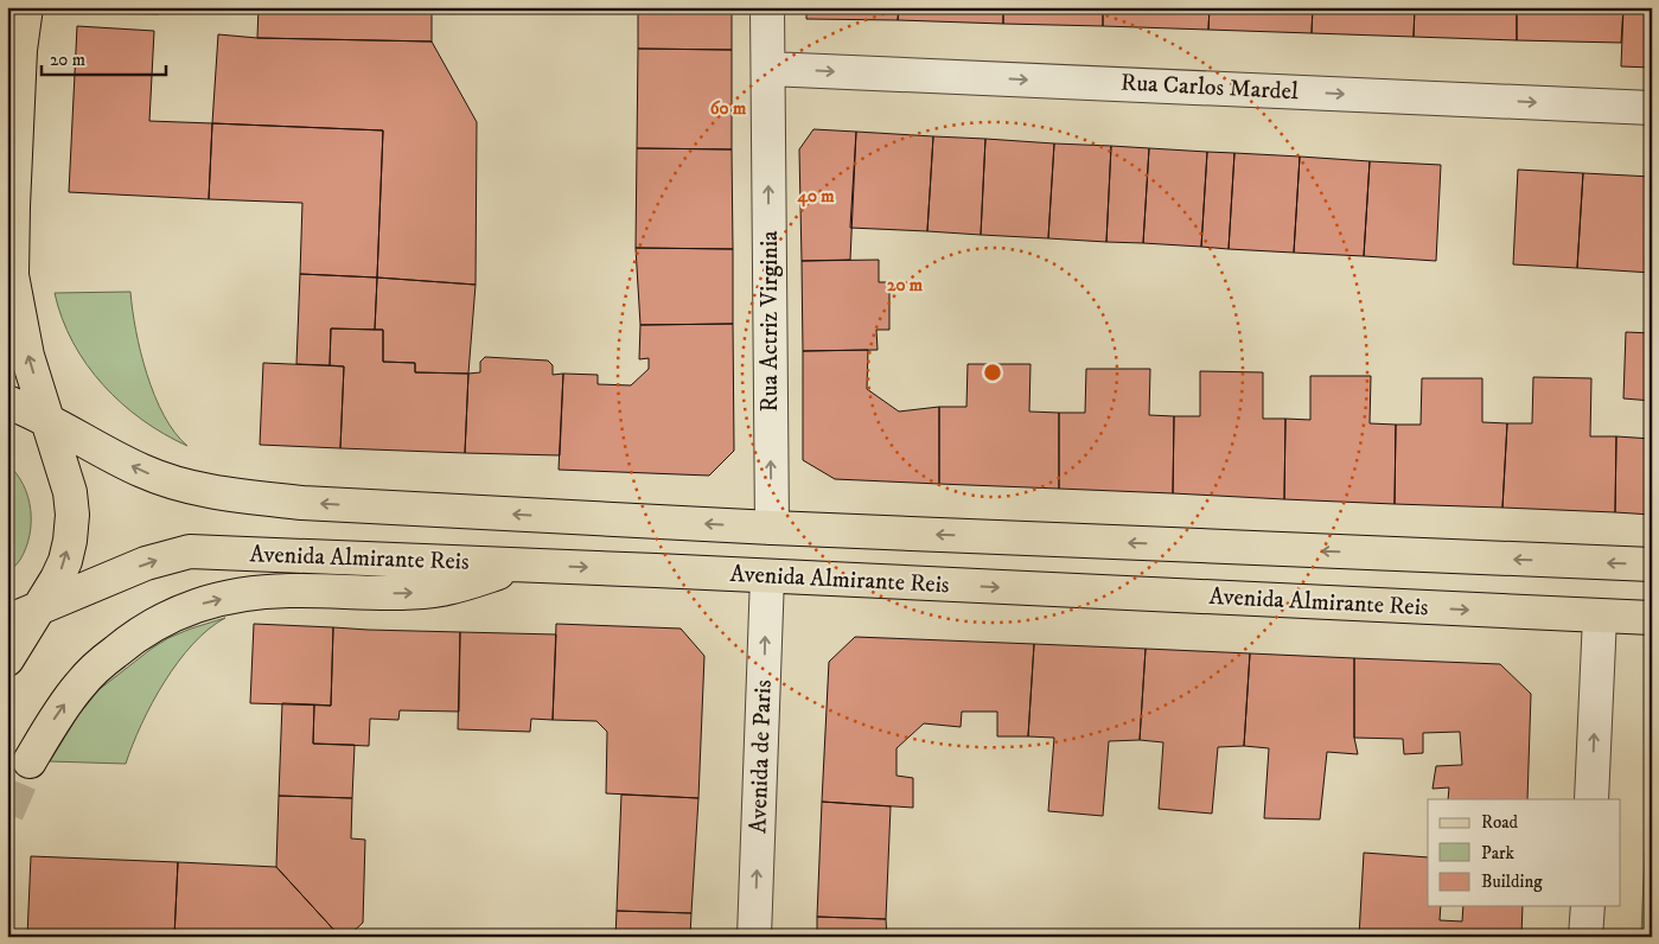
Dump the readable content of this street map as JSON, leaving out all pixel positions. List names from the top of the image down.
{
  "streets": {
    "main road": ["Avenida Almirante Reis"],
    "street": ["Rua Carlos Mardel", "Rua Actriz Virginia", "Avenida de Paris"]
  },
  "crossings": [
    ["Rua Carlos Mardel", "Rua Actriz Virginia"],
    ["Rua Actriz Virginia", "Avenida Almirante Reis"],
    ["Avenida Almirante Reis", "Avenida de Paris"]
  ],
  "one_way": ["Rua Carlos Mardel", "Rua Actriz Virginia", "Avenida de Paris"],
  "legend": ["Road", "Park", "Building"],
  "scale_bar": "20 m",
  "rings": ["60 m", "40 m", "20 m"]
}
